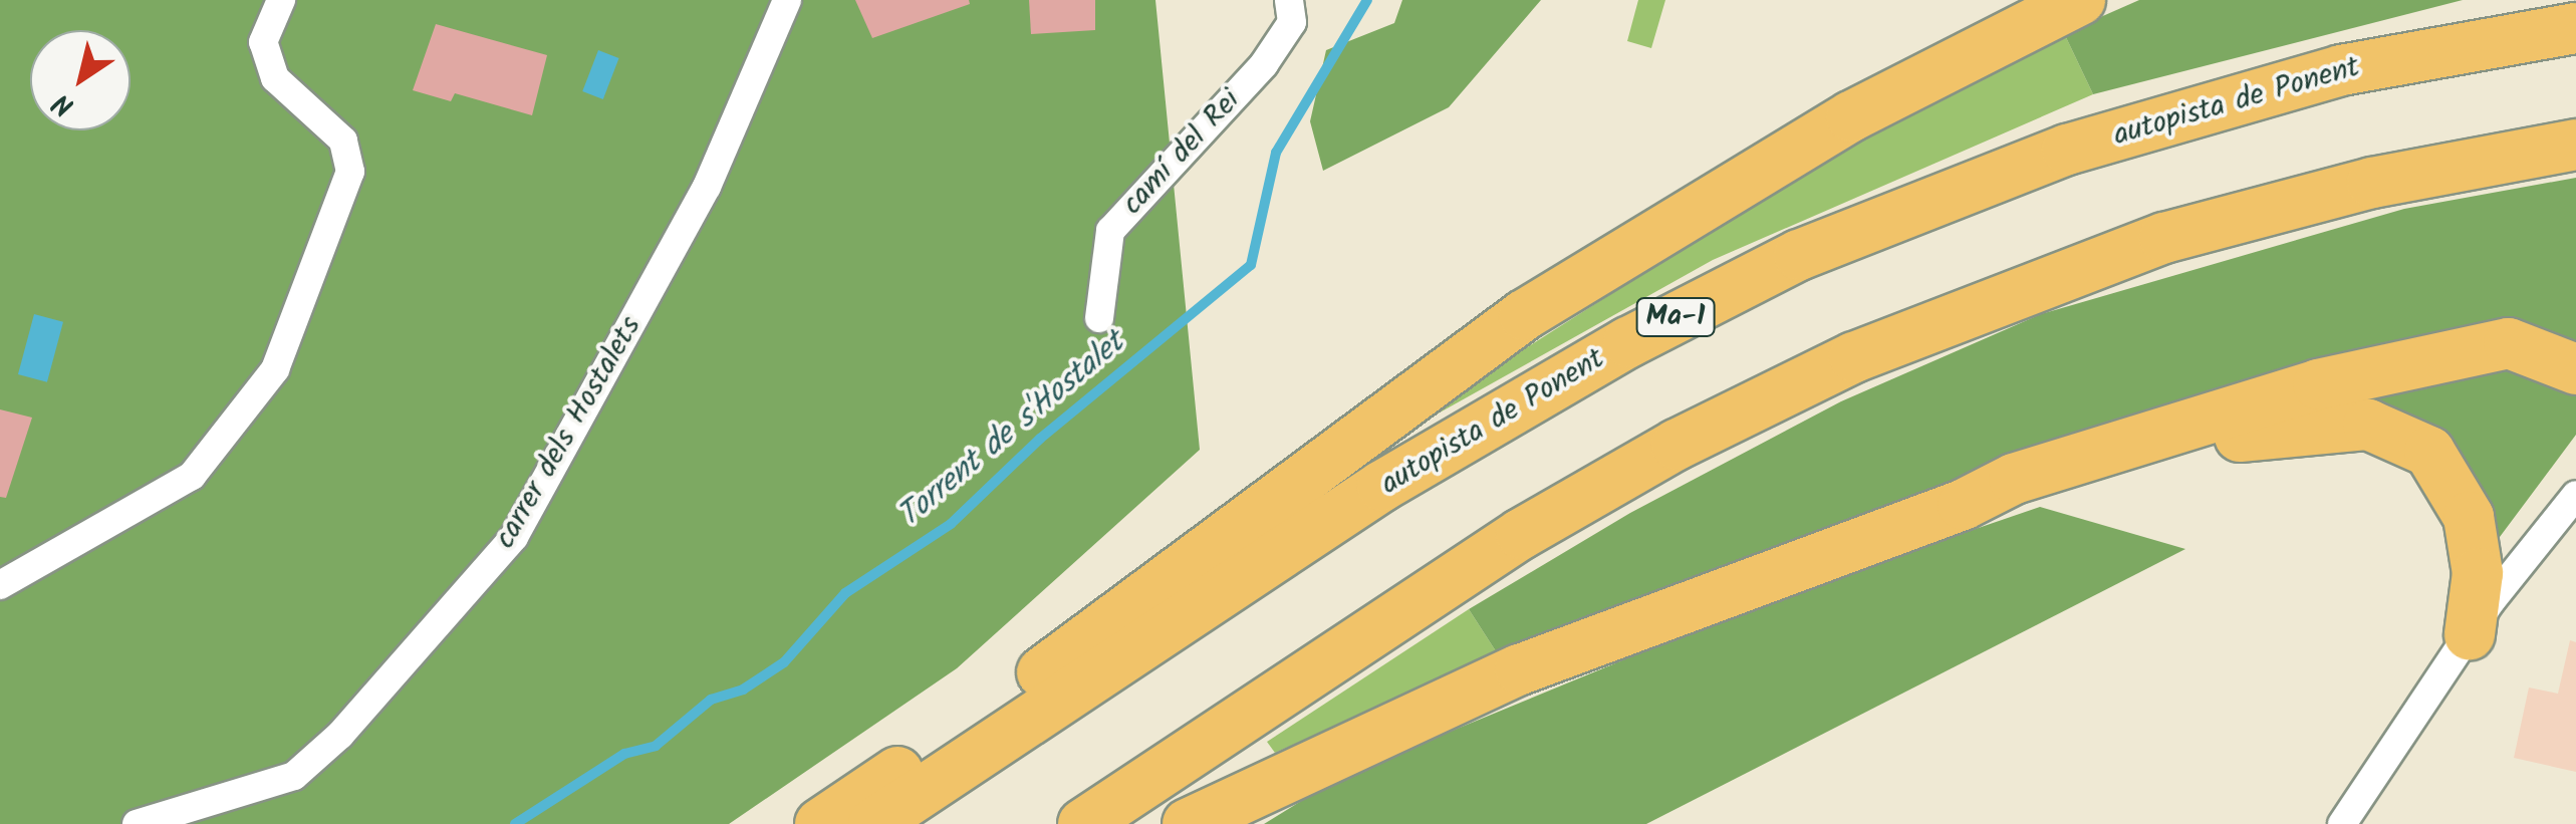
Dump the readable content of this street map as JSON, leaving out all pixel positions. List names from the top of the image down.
{
  "streets": {
    "highway": ["autopista de Ponent", "Ma-1"],
    "street": ["camí del Rei", "carrer dels Hostalets"]
  },
  "water": ["Torrent de s'Hostalet"],
  "north": "bottom left"
}
